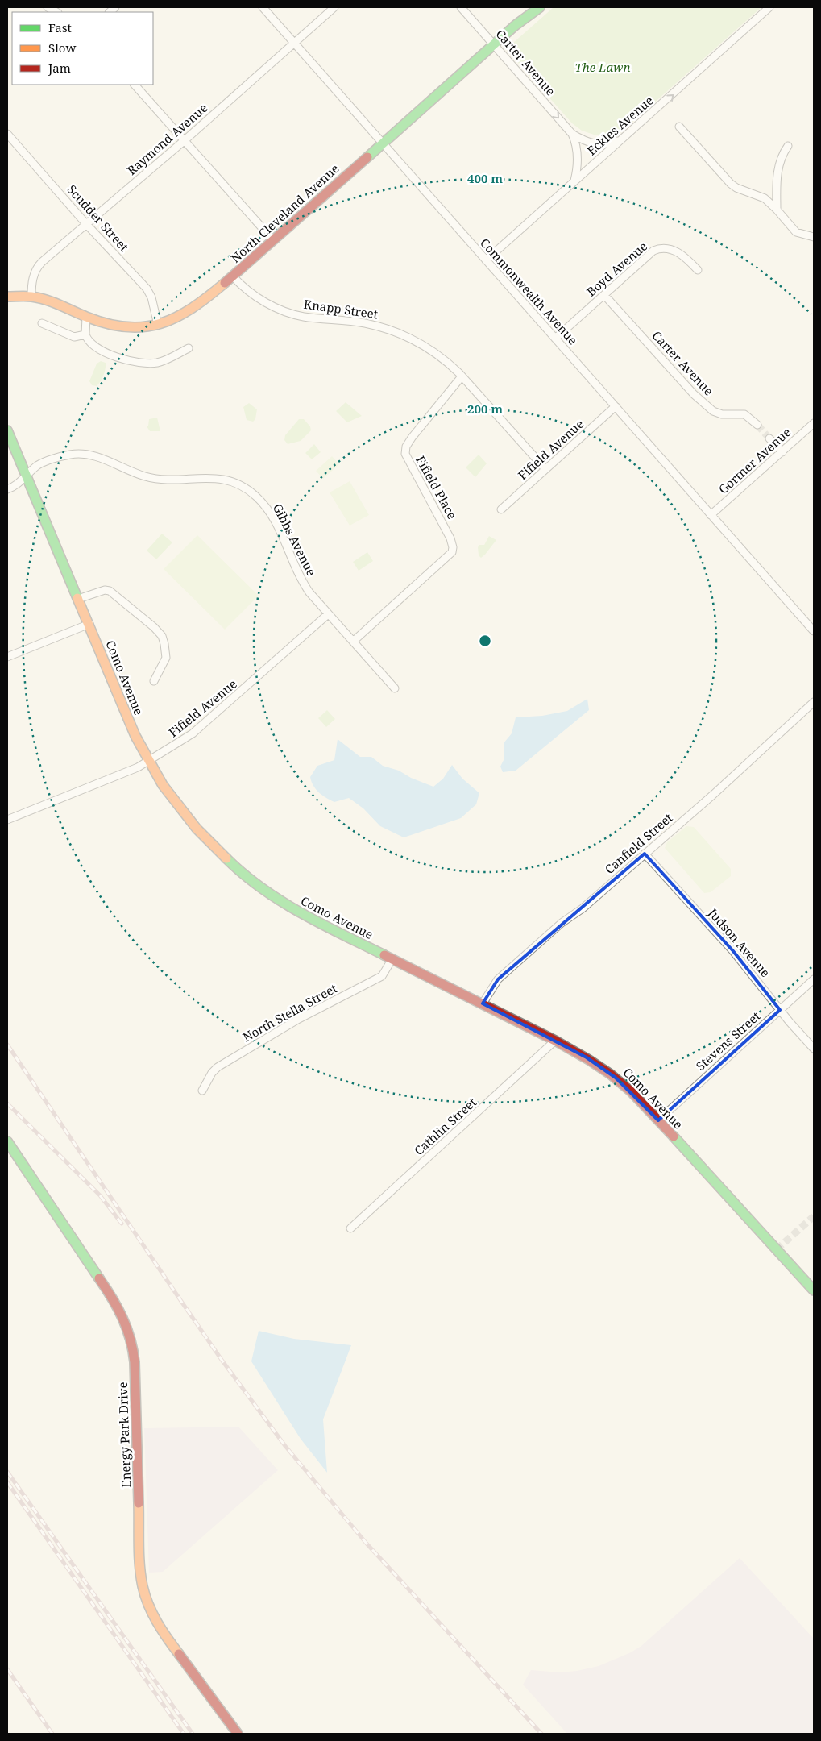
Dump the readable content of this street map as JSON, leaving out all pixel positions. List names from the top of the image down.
{
  "streets": {
    "main road": ["North Cleveland Avenue", "Como Avenue", "Energy Park Drive"],
    "street": [
      "Carter Avenue",
      "Eckles Avenue",
      "Raymond Avenue",
      "Scudder Street",
      "Boyd Avenue",
      "Commonwealth Avenue",
      "Knapp Street",
      "Fifield Avenue",
      "Gortner Avenue",
      "Fifield Place",
      "Gibbs Avenue",
      "Canfield Street",
      "Judson Avenue",
      "North Stella Street",
      "Stevens Street",
      "Cathlin Street"
    ]
  },
  "crossings": [
    ["Carter Avenue", "Eckles Avenue"],
    ["Carter Avenue", "North Cleveland Avenue"],
    ["Carter Avenue", "Boyd Avenue"],
    ["Eckles Avenue", "Commonwealth Avenue"],
    ["Raymond Avenue", "North Cleveland Avenue"],
    ["Raymond Avenue", "Scudder Street"],
    ["Raymond Avenue", "Commonwealth Avenue"],
    ["North Cleveland Avenue", "Scudder Street"],
    ["North Cleveland Avenue", "Commonwealth Avenue"],
    ["North Cleveland Avenue", "Knapp Street"],
    ["Boyd Avenue", "Commonwealth Avenue"],
    ["Commonwealth Avenue", "Fifield Avenue"],
    ["Commonwealth Avenue", "Gortner Avenue"],
    ["Knapp Street", "Fifield Avenue"],
    ["Knapp Street", "Fifield Place"],
    ["Fifield Avenue", "Gibbs Avenue"],
    ["Fifield Avenue", "Como Avenue"],
    ["Fifield Place", "Gibbs Avenue"],
    ["Gibbs Avenue", "Como Avenue"],
    ["Como Avenue", "Canfield Street"],
    ["Como Avenue", "North Stella Street"],
    ["Como Avenue", "Stevens Street"],
    ["Como Avenue", "Cathlin Street"],
    ["Canfield Street", "Judson Avenue"],
    ["Judson Avenue", "Stevens Street"]
  ],
  "one_way": ["Eckles Avenue"],
  "parks": ["The Lawn"],
  "legend": ["Fast", "Slow", "Jam"],
  "rings": ["400 m", "200 m"]
}
